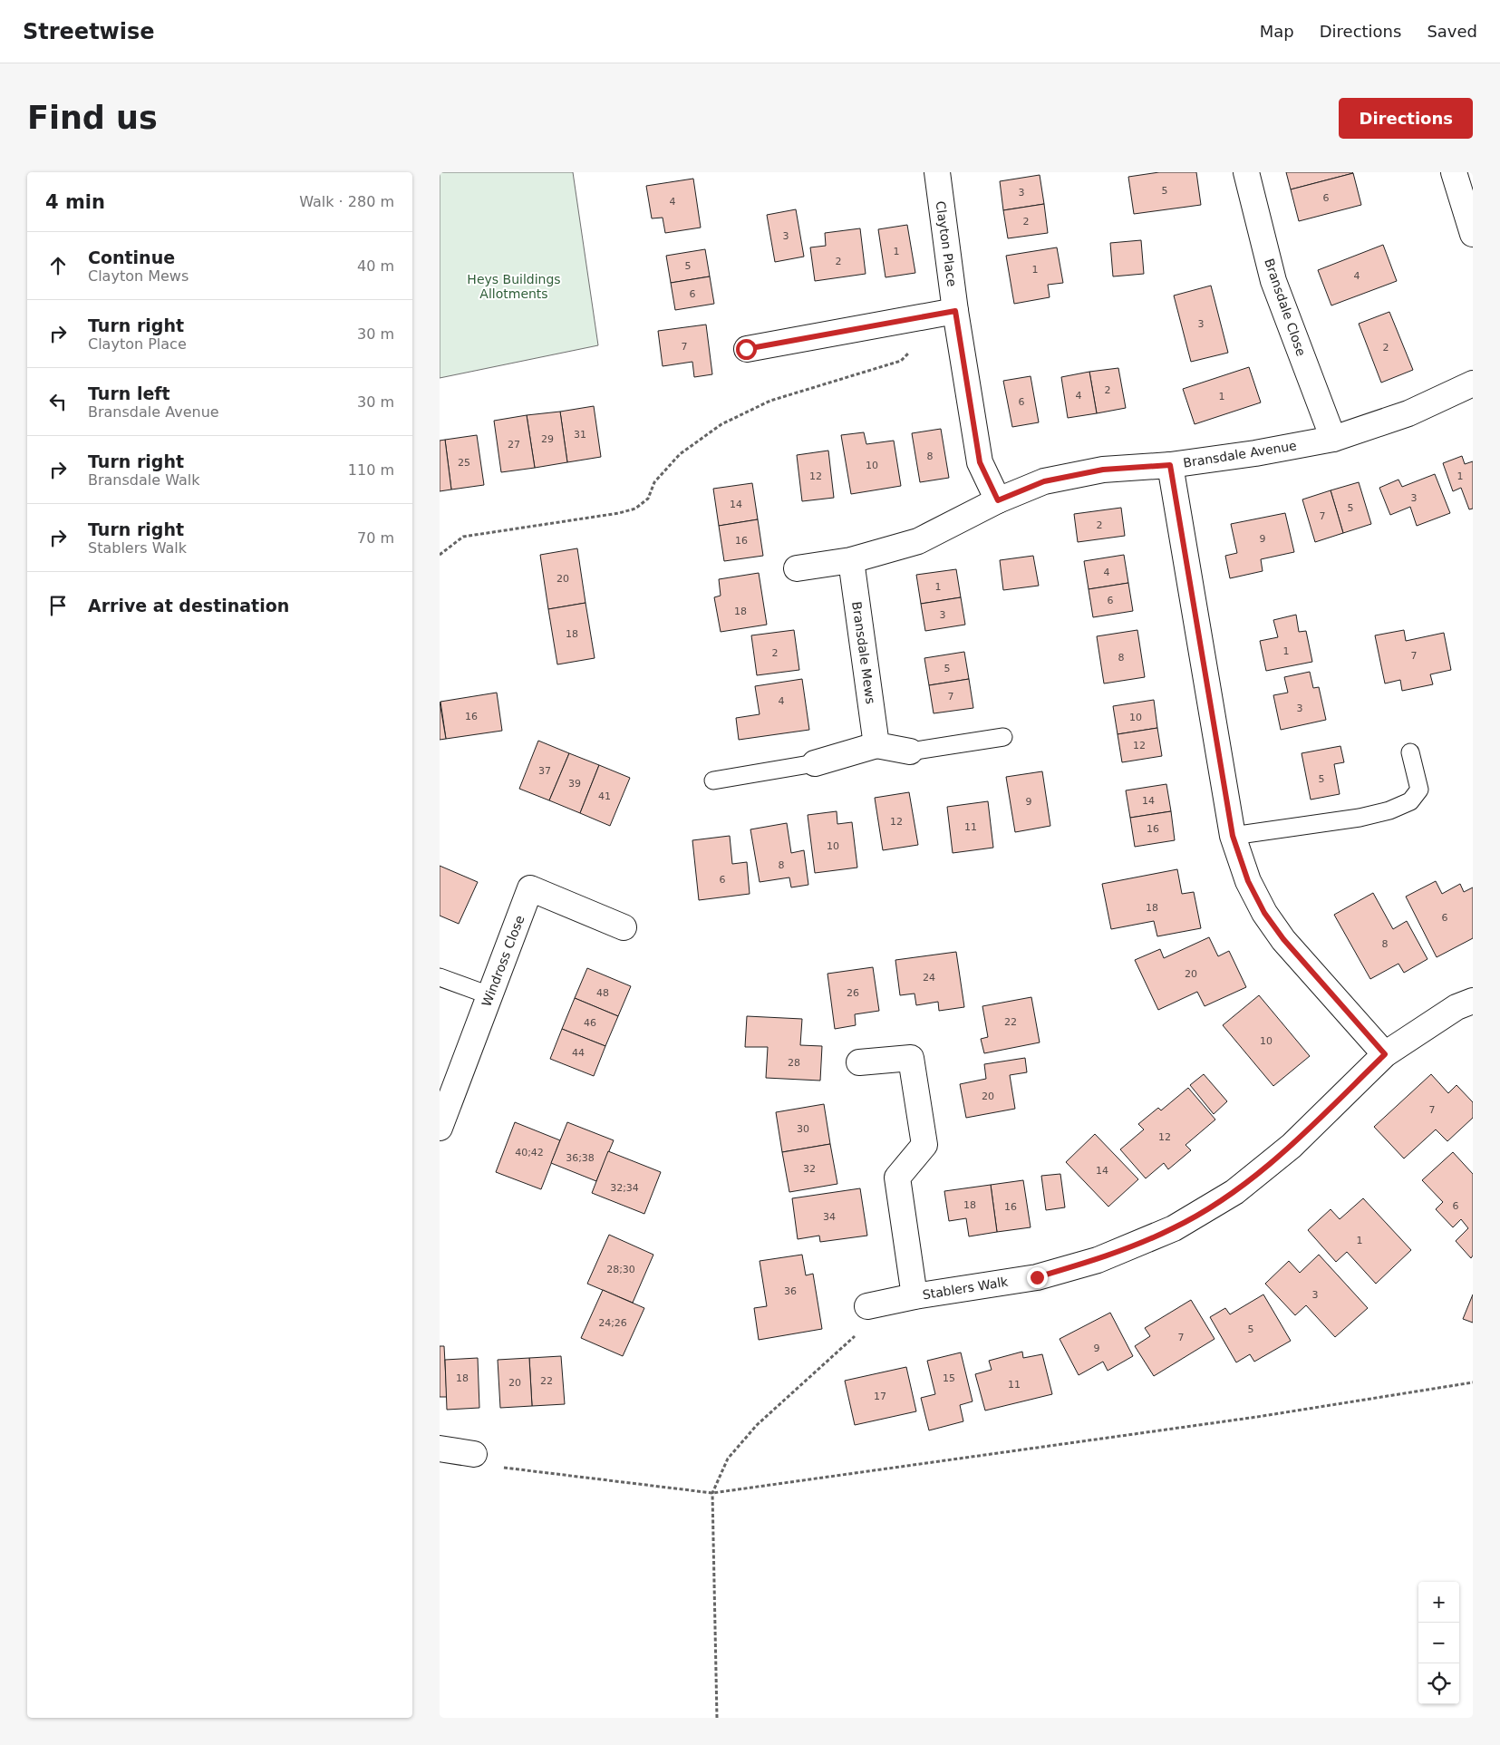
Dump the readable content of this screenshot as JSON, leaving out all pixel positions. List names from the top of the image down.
{
  "streets": {
    "street": [
      "Clayton Place",
      "Bransdale Close",
      "Bransdale Avenue",
      "Bransdale Mews",
      "Windross Close",
      "Stablers Walk"
    ]
  },
  "crossings": [
    ["Clayton Place", "Bransdale Avenue"],
    ["Bransdale Close", "Bransdale Avenue"],
    ["Bransdale Avenue", "Bransdale Mews"]
  ],
  "parks": ["Heys Buildings Allotments"],
  "house_numbers": [
    "5",
    "3",
    "6",
    "4",
    "2",
    "3",
    "1",
    "2",
    "5",
    "1",
    "4",
    "6",
    "3",
    "7",
    "2",
    "2",
    "4",
    "1",
    "6",
    "31",
    "29",
    "27",
    "8",
    "25",
    "10",
    "12",
    "1",
    "3",
    "14",
    "5",
    "7",
    "2",
    "9",
    "16",
    "4",
    "20",
    "1",
    "6",
    "18",
    "3",
    "18",
    "1",
    "2",
    "7",
    "8",
    "5",
    "7",
    "4",
    "3",
    "16",
    "10",
    "12",
    "37",
    "5",
    "39",
    "41",
    "14",
    "9",
    "12",
    "11",
    "16",
    "10",
    "8",
    "6",
    "18",
    "6",
    "8",
    "20",
    "24",
    "48",
    "26",
    "22",
    "46",
    "10",
    "44",
    "28",
    "20",
    "7",
    "30",
    "12",
    "40;42",
    "36;38",
    "32",
    "14",
    "32;34",
    "18",
    "6",
    "16",
    "34",
    "1",
    "28;30",
    "36",
    "3",
    "24;26",
    "5",
    "7",
    "9",
    "18",
    "15",
    "22",
    "20",
    "11",
    "17"
  ],
  "page": {
    "header": "Streetwise",
    "nav": ["Map", "Directions", "Saved"],
    "buttons": "Directions",
    "title": "Find us",
    "heading": ["4 min", "Walk · 280 m"],
    "list": [
      ["Continue", "Clayton Mews", "40 m"],
      ["Turn right", "Clayton Place", "30 m"],
      ["Turn left", "Bransdale Avenue", "30 m"],
      ["Turn right", "Bransdale Walk", "110 m"],
      ["Turn right", "Stablers Walk", "70 m"],
      "Arrive at destination"
    ],
    "map_buttons": ["+", "−"]
  }
}
